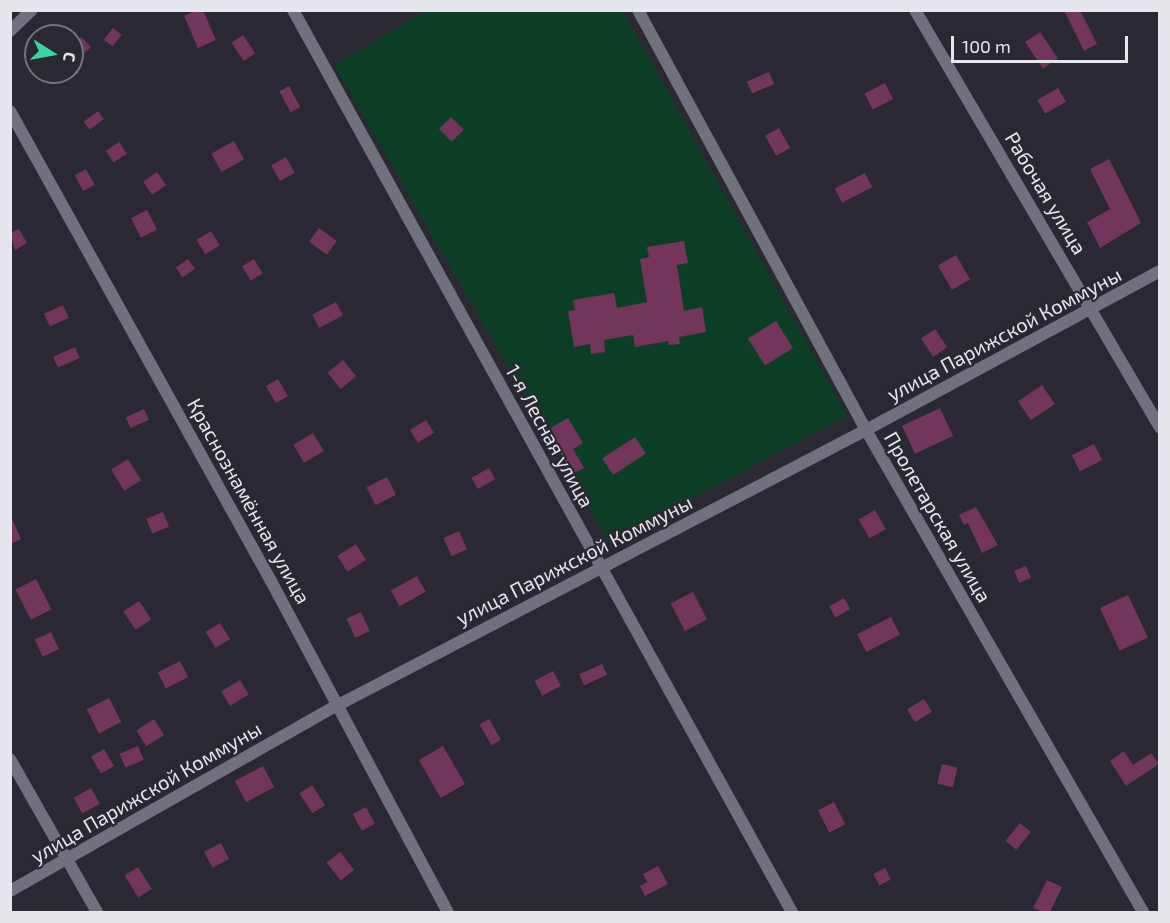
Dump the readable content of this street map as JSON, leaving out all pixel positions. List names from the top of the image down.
{
  "streets": {
    "street": [
      "Рабочая улица",
      "улица Парижской Коммуны",
      "1-я Лесная улица",
      "Краснознамённая улица",
      "Пролетарская улица"
    ]
  },
  "crossings": [
    ["Рабочая улица", "улица Парижской Коммуны"],
    ["улица Парижской Коммуны", "1-я Лесная улица"],
    ["улица Парижской Коммуны", "Краснознамённая улица"],
    ["улица Парижской Коммуны", "Пролетарская улица"]
  ],
  "scale_bar": "100 m",
  "north": "right"
}
